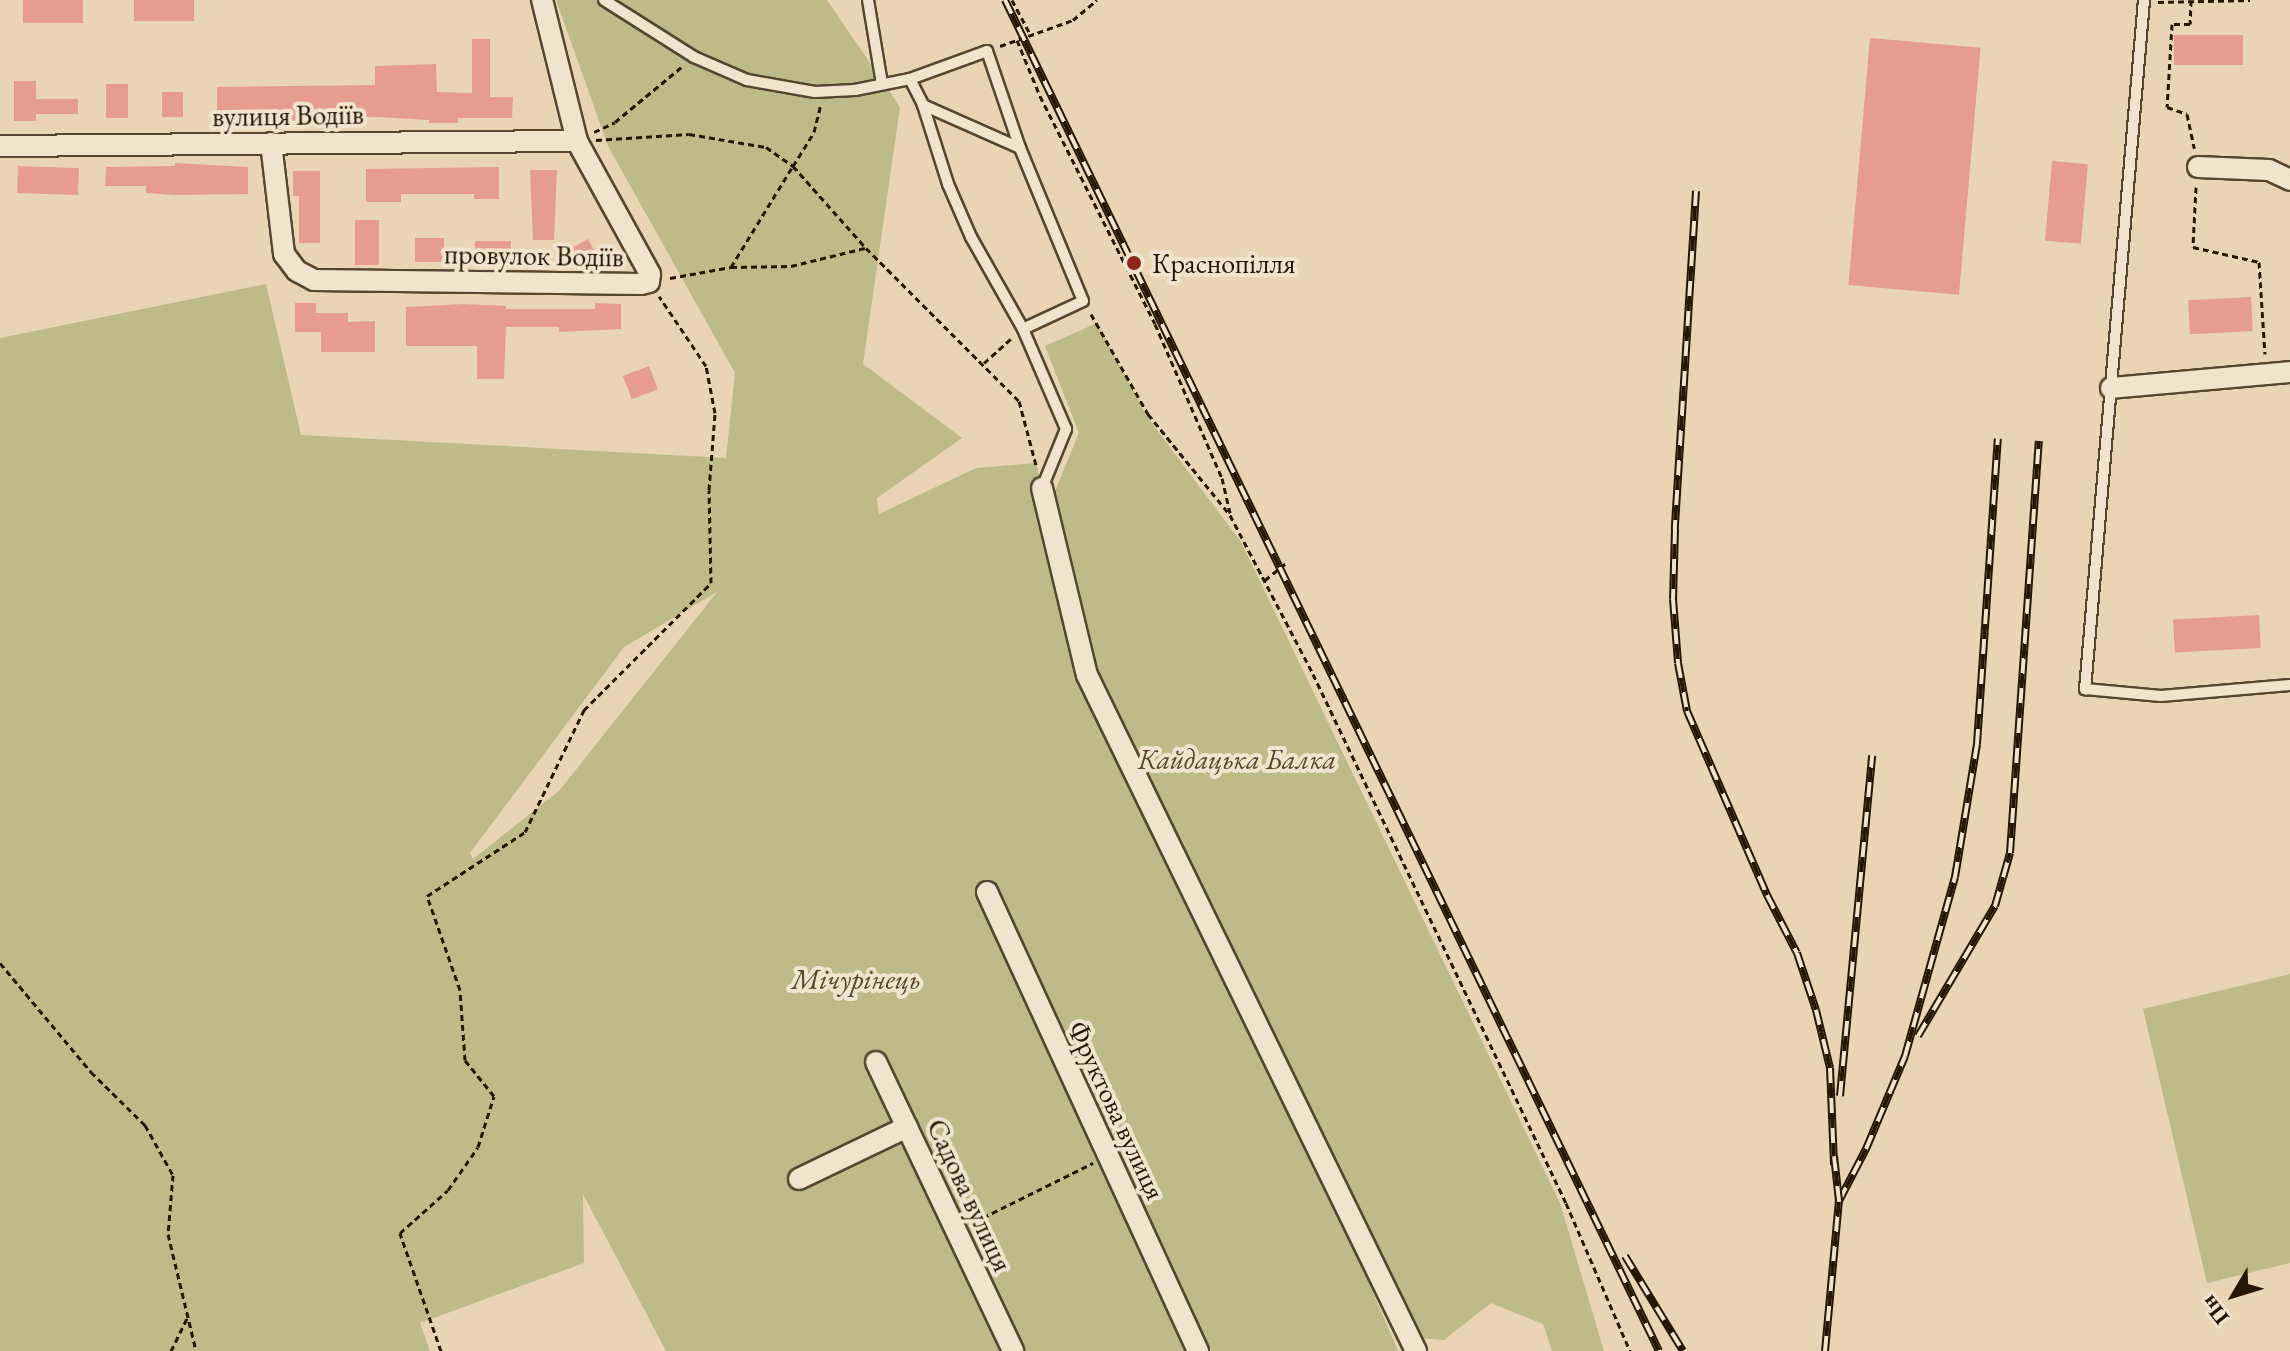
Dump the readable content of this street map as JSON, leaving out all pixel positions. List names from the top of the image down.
{
  "streets": {
    "street": [
      "вулиця Водіїв",
      "провулок Водіїв",
      "Фруктова вулиця",
      "Садова вулиця"
    ]
  },
  "crossings": [
    ["вулиця Водіїв", "провулок Водіїв"]
  ],
  "parks": ["Кайдацька Балка", "Мічурінець"],
  "places": ["Краснопілля"],
  "north": "bottom left"
}
